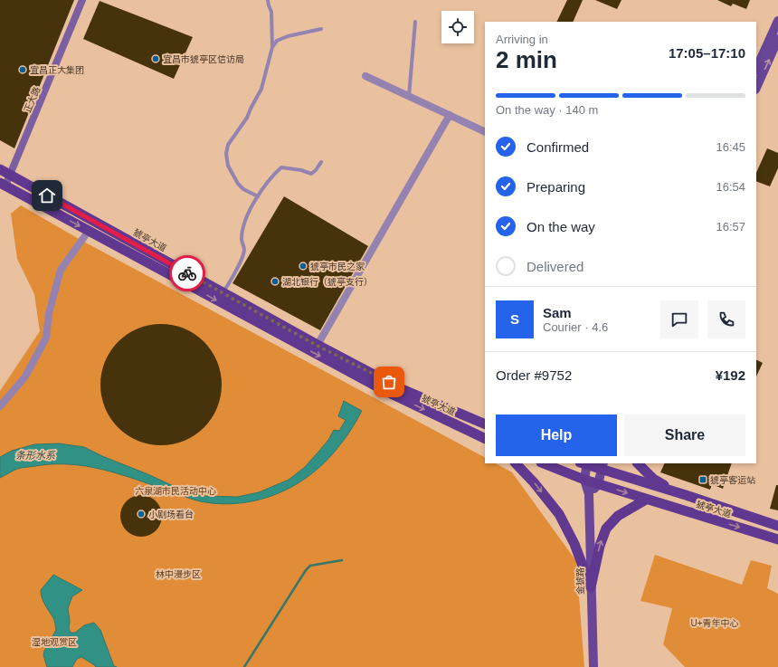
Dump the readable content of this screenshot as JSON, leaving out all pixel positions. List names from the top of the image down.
{
  "streets": {
    "highway": ["猇亭大道"],
    "main road": ["正大路", "金猇路"]
  },
  "crossings": [
    ["正大路", "猇亭大道"],
    ["猇亭大道", "金猇路"]
  ],
  "water": ["条形水系"],
  "parks": [
    "六泉湖市民活动中心",
    "林中漫步区",
    "U+青年中心",
    "湿地观赏区"
  ],
  "places": {
    "other": [
      "宜昌市猇亭区信访局",
      "宜昌正大集团",
      "猇亭市民之家",
      "湖北银行（猇亭支行）",
      "小剧场看台"
    ],
    "transit": ["猇亭客运站"]
  },
  "page": {
    "heading": ["2 min", "Arriving in", "17:05–17:10"],
    "panel": [
      "Sam",
      "Courier · 4.6",
      "Order #9752",
      "¥192"
    ],
    "bar": "On the way · 140 m",
    "list": [
      ["Confirmed", "16:45"],
      ["Preparing", "16:54"],
      ["On the way", "16:57"],
      "Delivered"
    ],
    "round": "S",
    "buttons": ["Help", "Share"]
  }
}
